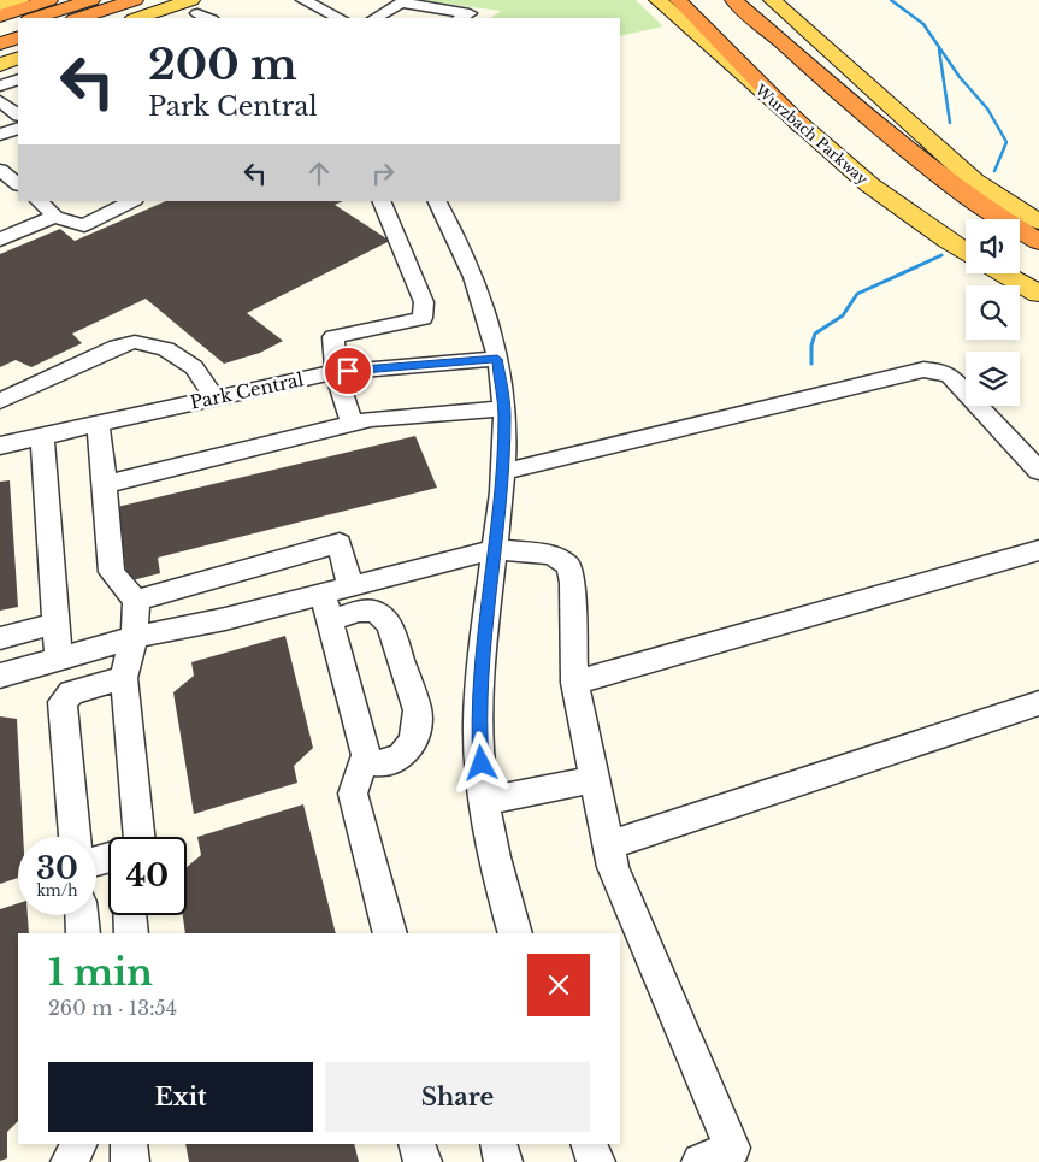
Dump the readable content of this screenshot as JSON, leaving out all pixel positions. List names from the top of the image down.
{
  "streets": {
    "highway": ["Wurzbach Parkway"],
    "street": ["Park Central"]
  },
  "page": {
    "turn": ["200 m", "Park Central"],
    "speed": "30 km/h",
    "limit": "40",
    "heading": ["1 min", "260 m · 13:54"],
    "buttons": ["Exit", "Share"]
  }
}
